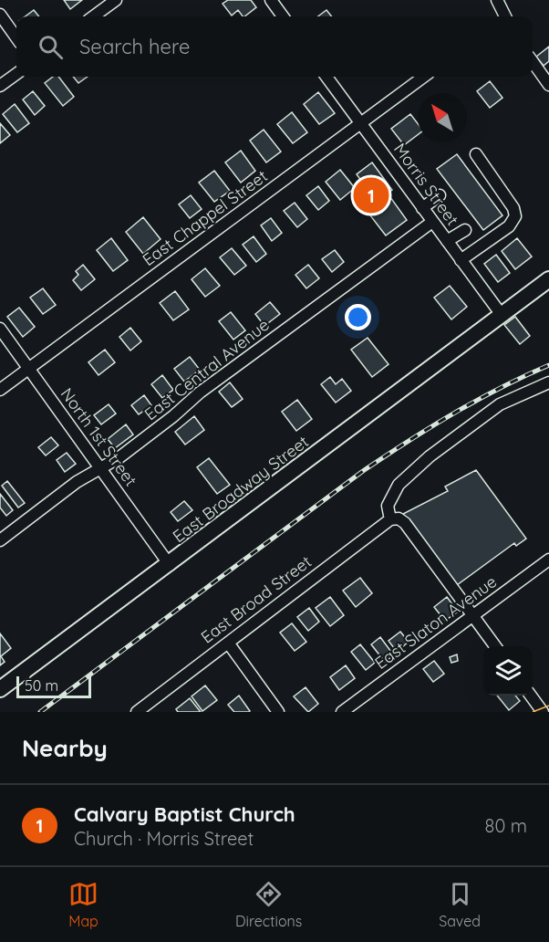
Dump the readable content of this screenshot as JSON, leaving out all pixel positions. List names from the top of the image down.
{
  "streets": {
    "main road": ["East Broadway Street"],
    "street": [
      "Morris Street",
      "East Chappel Street",
      "East Central Avenue",
      "North 1st Street",
      "East Broad Street",
      "East Slaton Avenue"
    ]
  },
  "crossings": [
    ["Morris Street", "East Chappel Street"],
    ["Morris Street", "East Central Avenue"],
    ["Morris Street", "East Broadway Street"],
    ["East Chappel Street", "North 1st Street"],
    ["East Central Avenue", "North 1st Street"],
    ["North 1st Street", "East Broadway Street"]
  ],
  "scale_bar": "50 m",
  "north": "top left",
  "page": {
    "search": "Search here",
    "pins": "1",
    "scale": "50 m",
    "heading": "Nearby",
    "list": [
      {
        "mark": "1",
        "name": "Calvary Baptist Church",
        "note": "Church · Morris Street",
        "value": "80 m"
      }
    ],
    "nav": ["Map", "Directions", "Saved"]
  }
}
